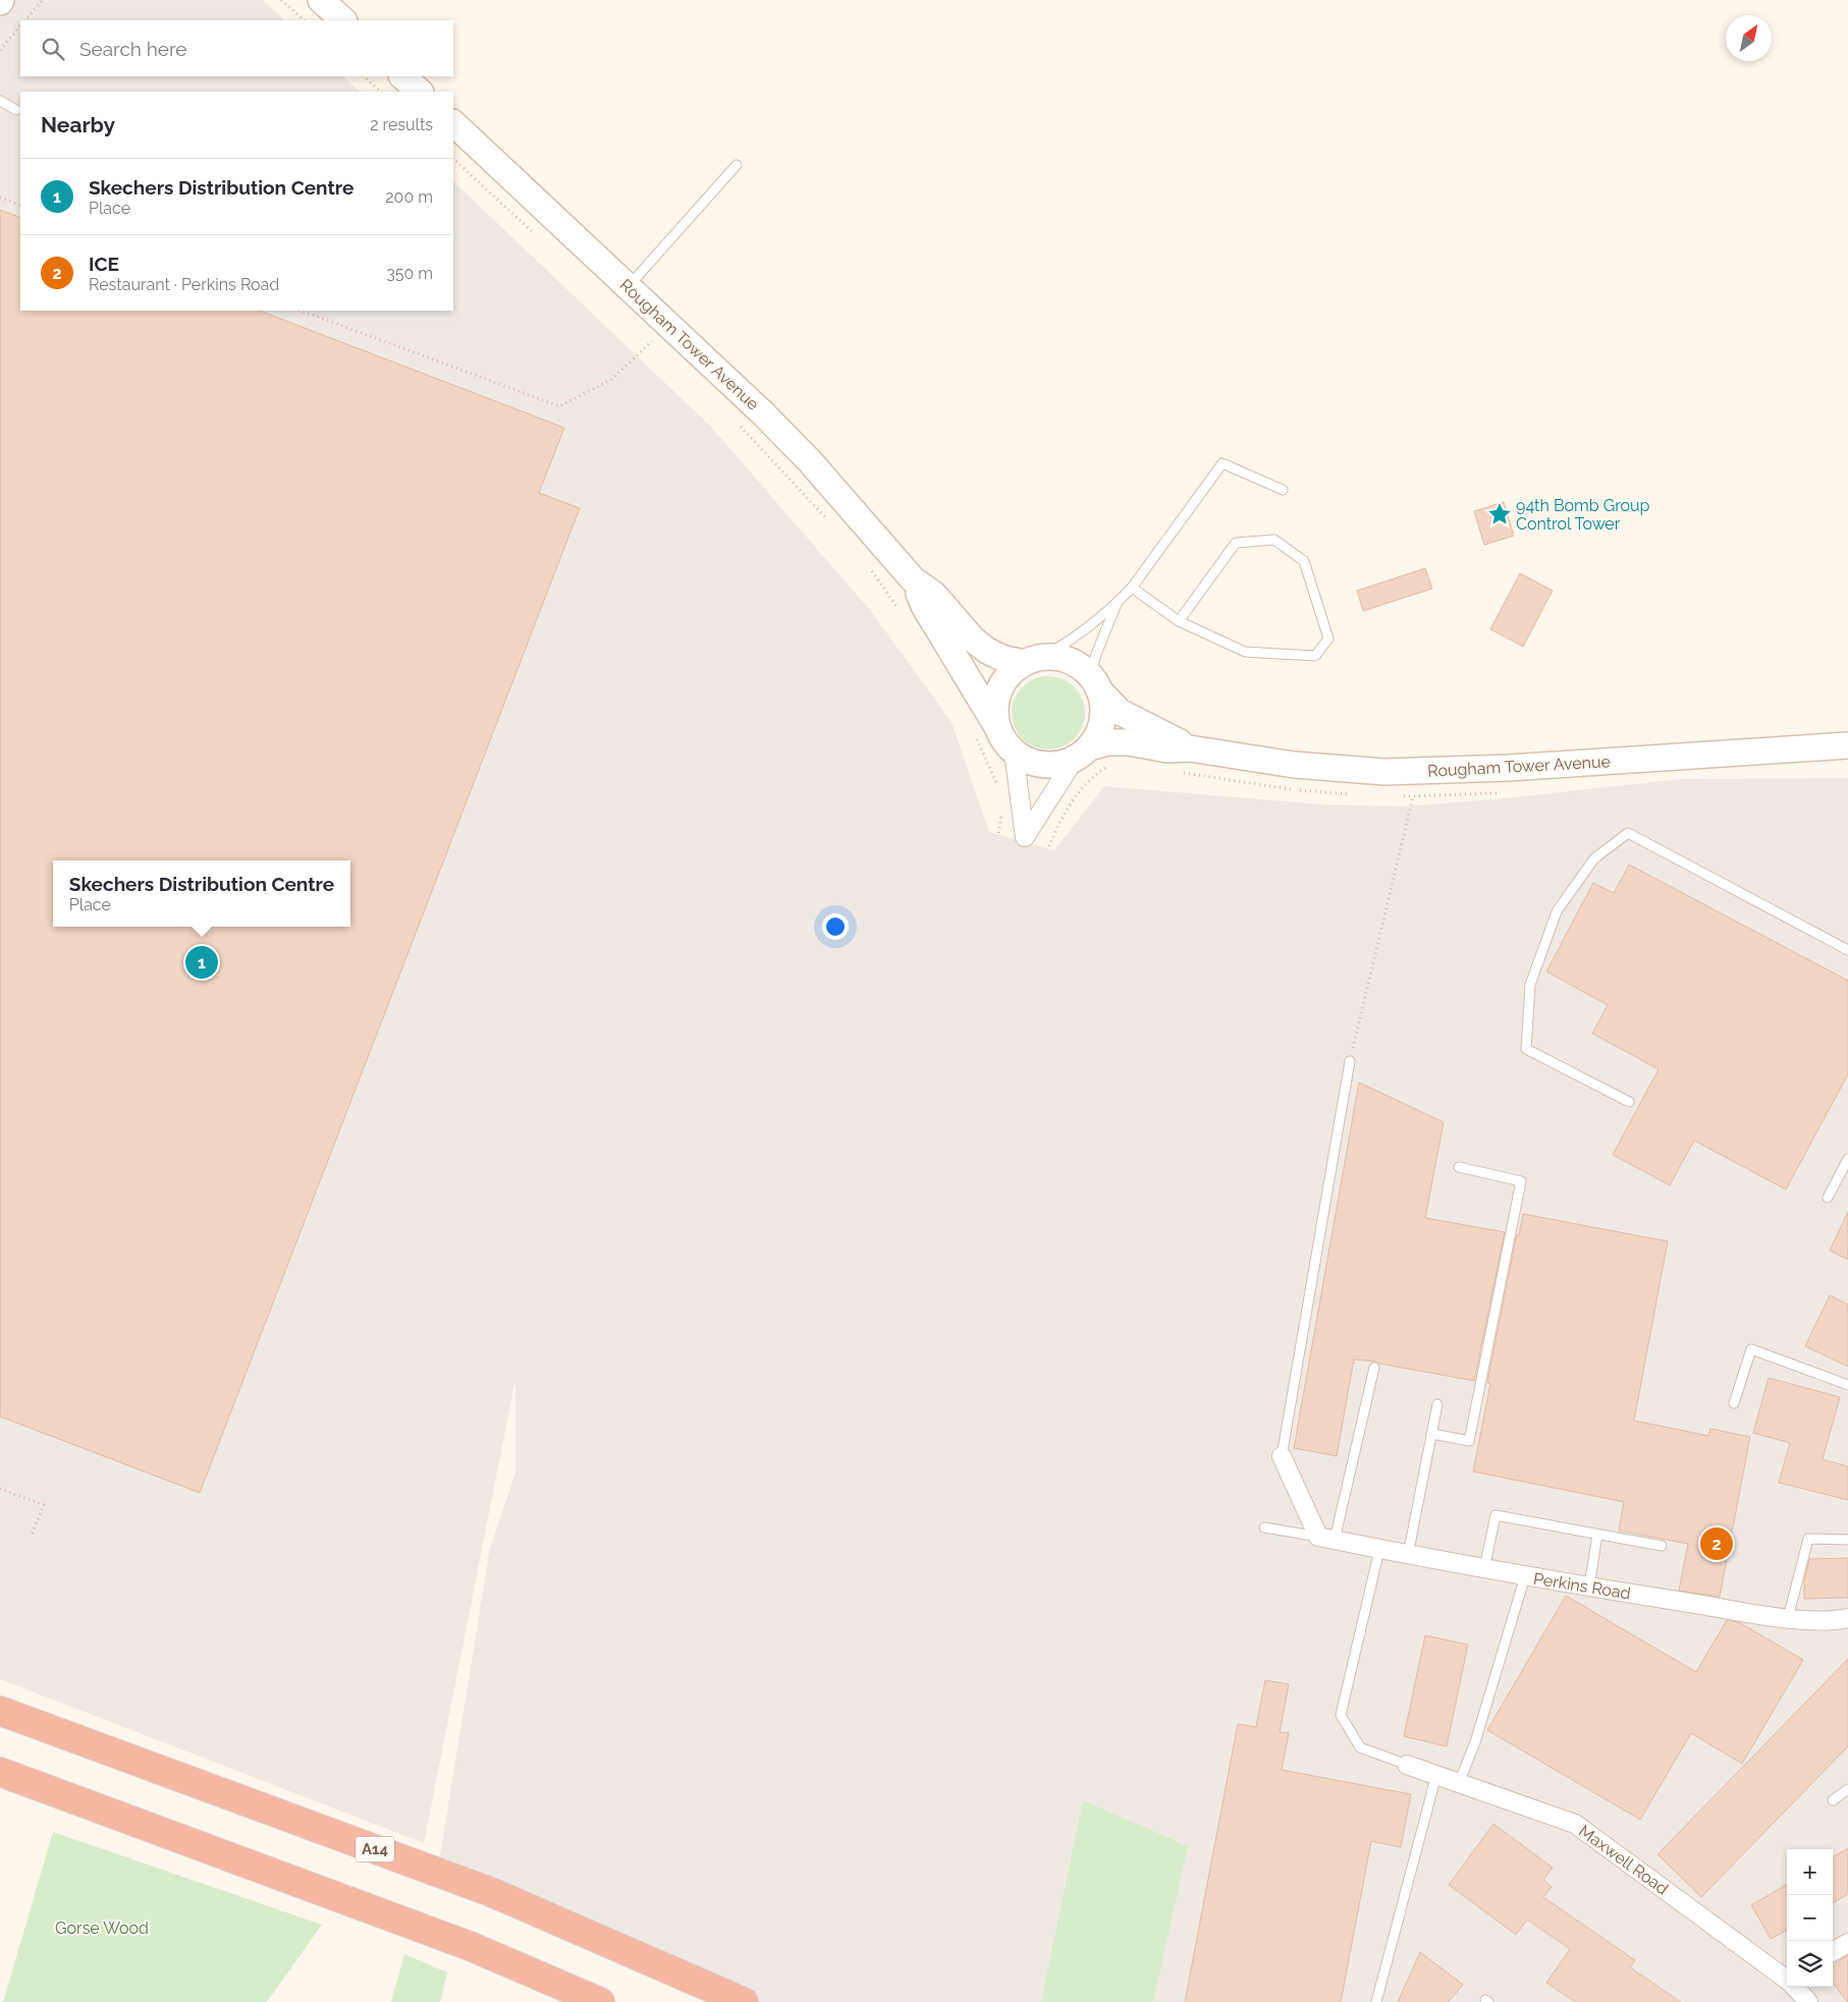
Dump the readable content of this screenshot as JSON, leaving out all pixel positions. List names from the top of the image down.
{
  "streets": {
    "highway": ["A14"],
    "street": ["Rougham Tower Avenue", "Perkins Road", "Maxwell Road"]
  },
  "parks": ["Gorse Wood"],
  "places": {
    "place": ["94th Bomb Group Control Tower"]
  },
  "north": "top right",
  "page": {
    "search": "Search here",
    "heading": ["Nearby", "2 results"],
    "list": [
      {
        "mark": "1",
        "name": "Skechers Distribution Centre",
        "note": "Place",
        "value": "200 m"
      },
      {
        "mark": "2",
        "name": "ICE",
        "note": "Restaurant · Perkins Road",
        "value": "350 m"
      }
    ],
    "popup": ["Skechers Distribution Centre", "Place"],
    "pins": ["1", "2"],
    "map_buttons": ["+", "−"]
  }
}
